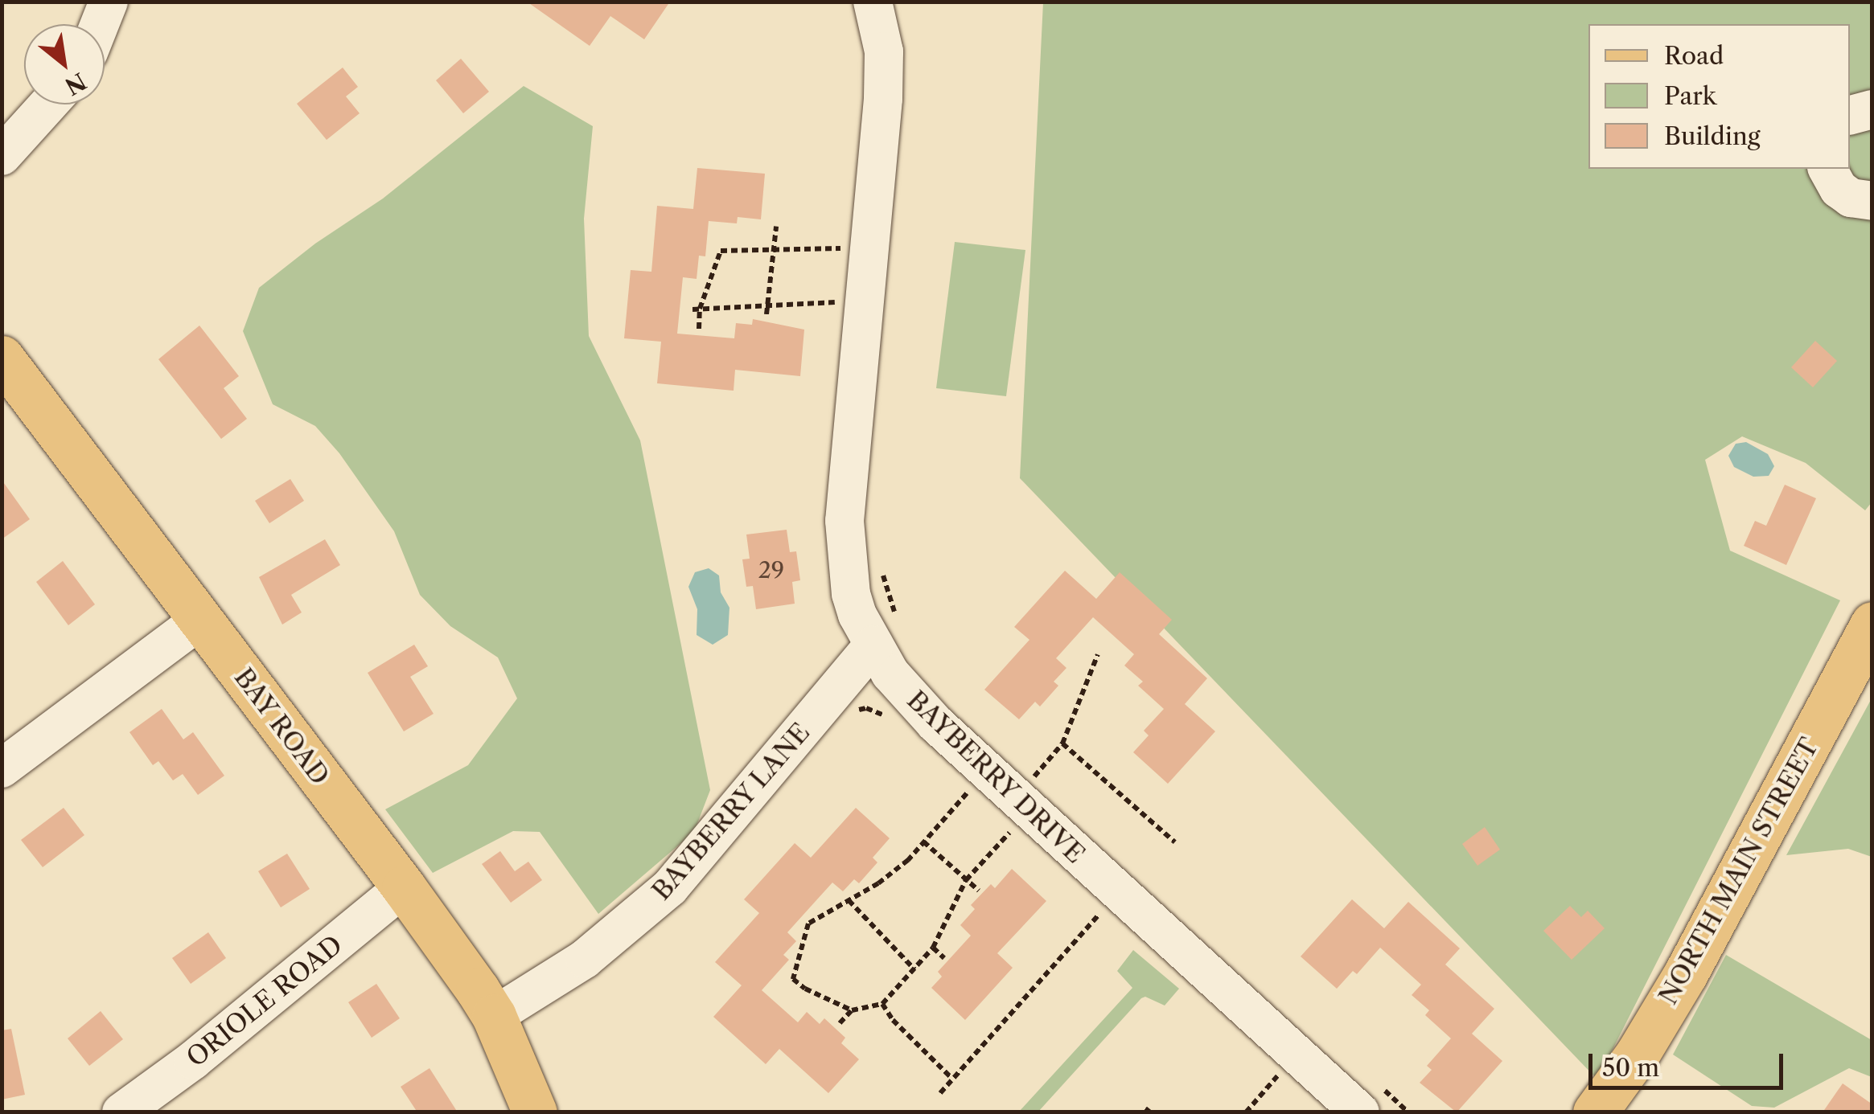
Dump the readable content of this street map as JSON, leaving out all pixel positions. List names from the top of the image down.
{
  "streets": {
    "main road": ["BAY ROAD", "NORTH MAIN STREET"],
    "street": ["BAYBERRY DRIVE", "BAYBERRY LANE", "ORIOLE ROAD"]
  },
  "crossings": [
    ["BAY ROAD", "BAYBERRY LANE"],
    ["BAY ROAD", "ORIOLE ROAD"],
    ["BAYBERRY DRIVE", "BAYBERRY LANE"]
  ],
  "house_numbers": ["29"],
  "legend": ["Road", "Park", "Building"],
  "scale_bar": "50 m",
  "north": "bottom right"
}
